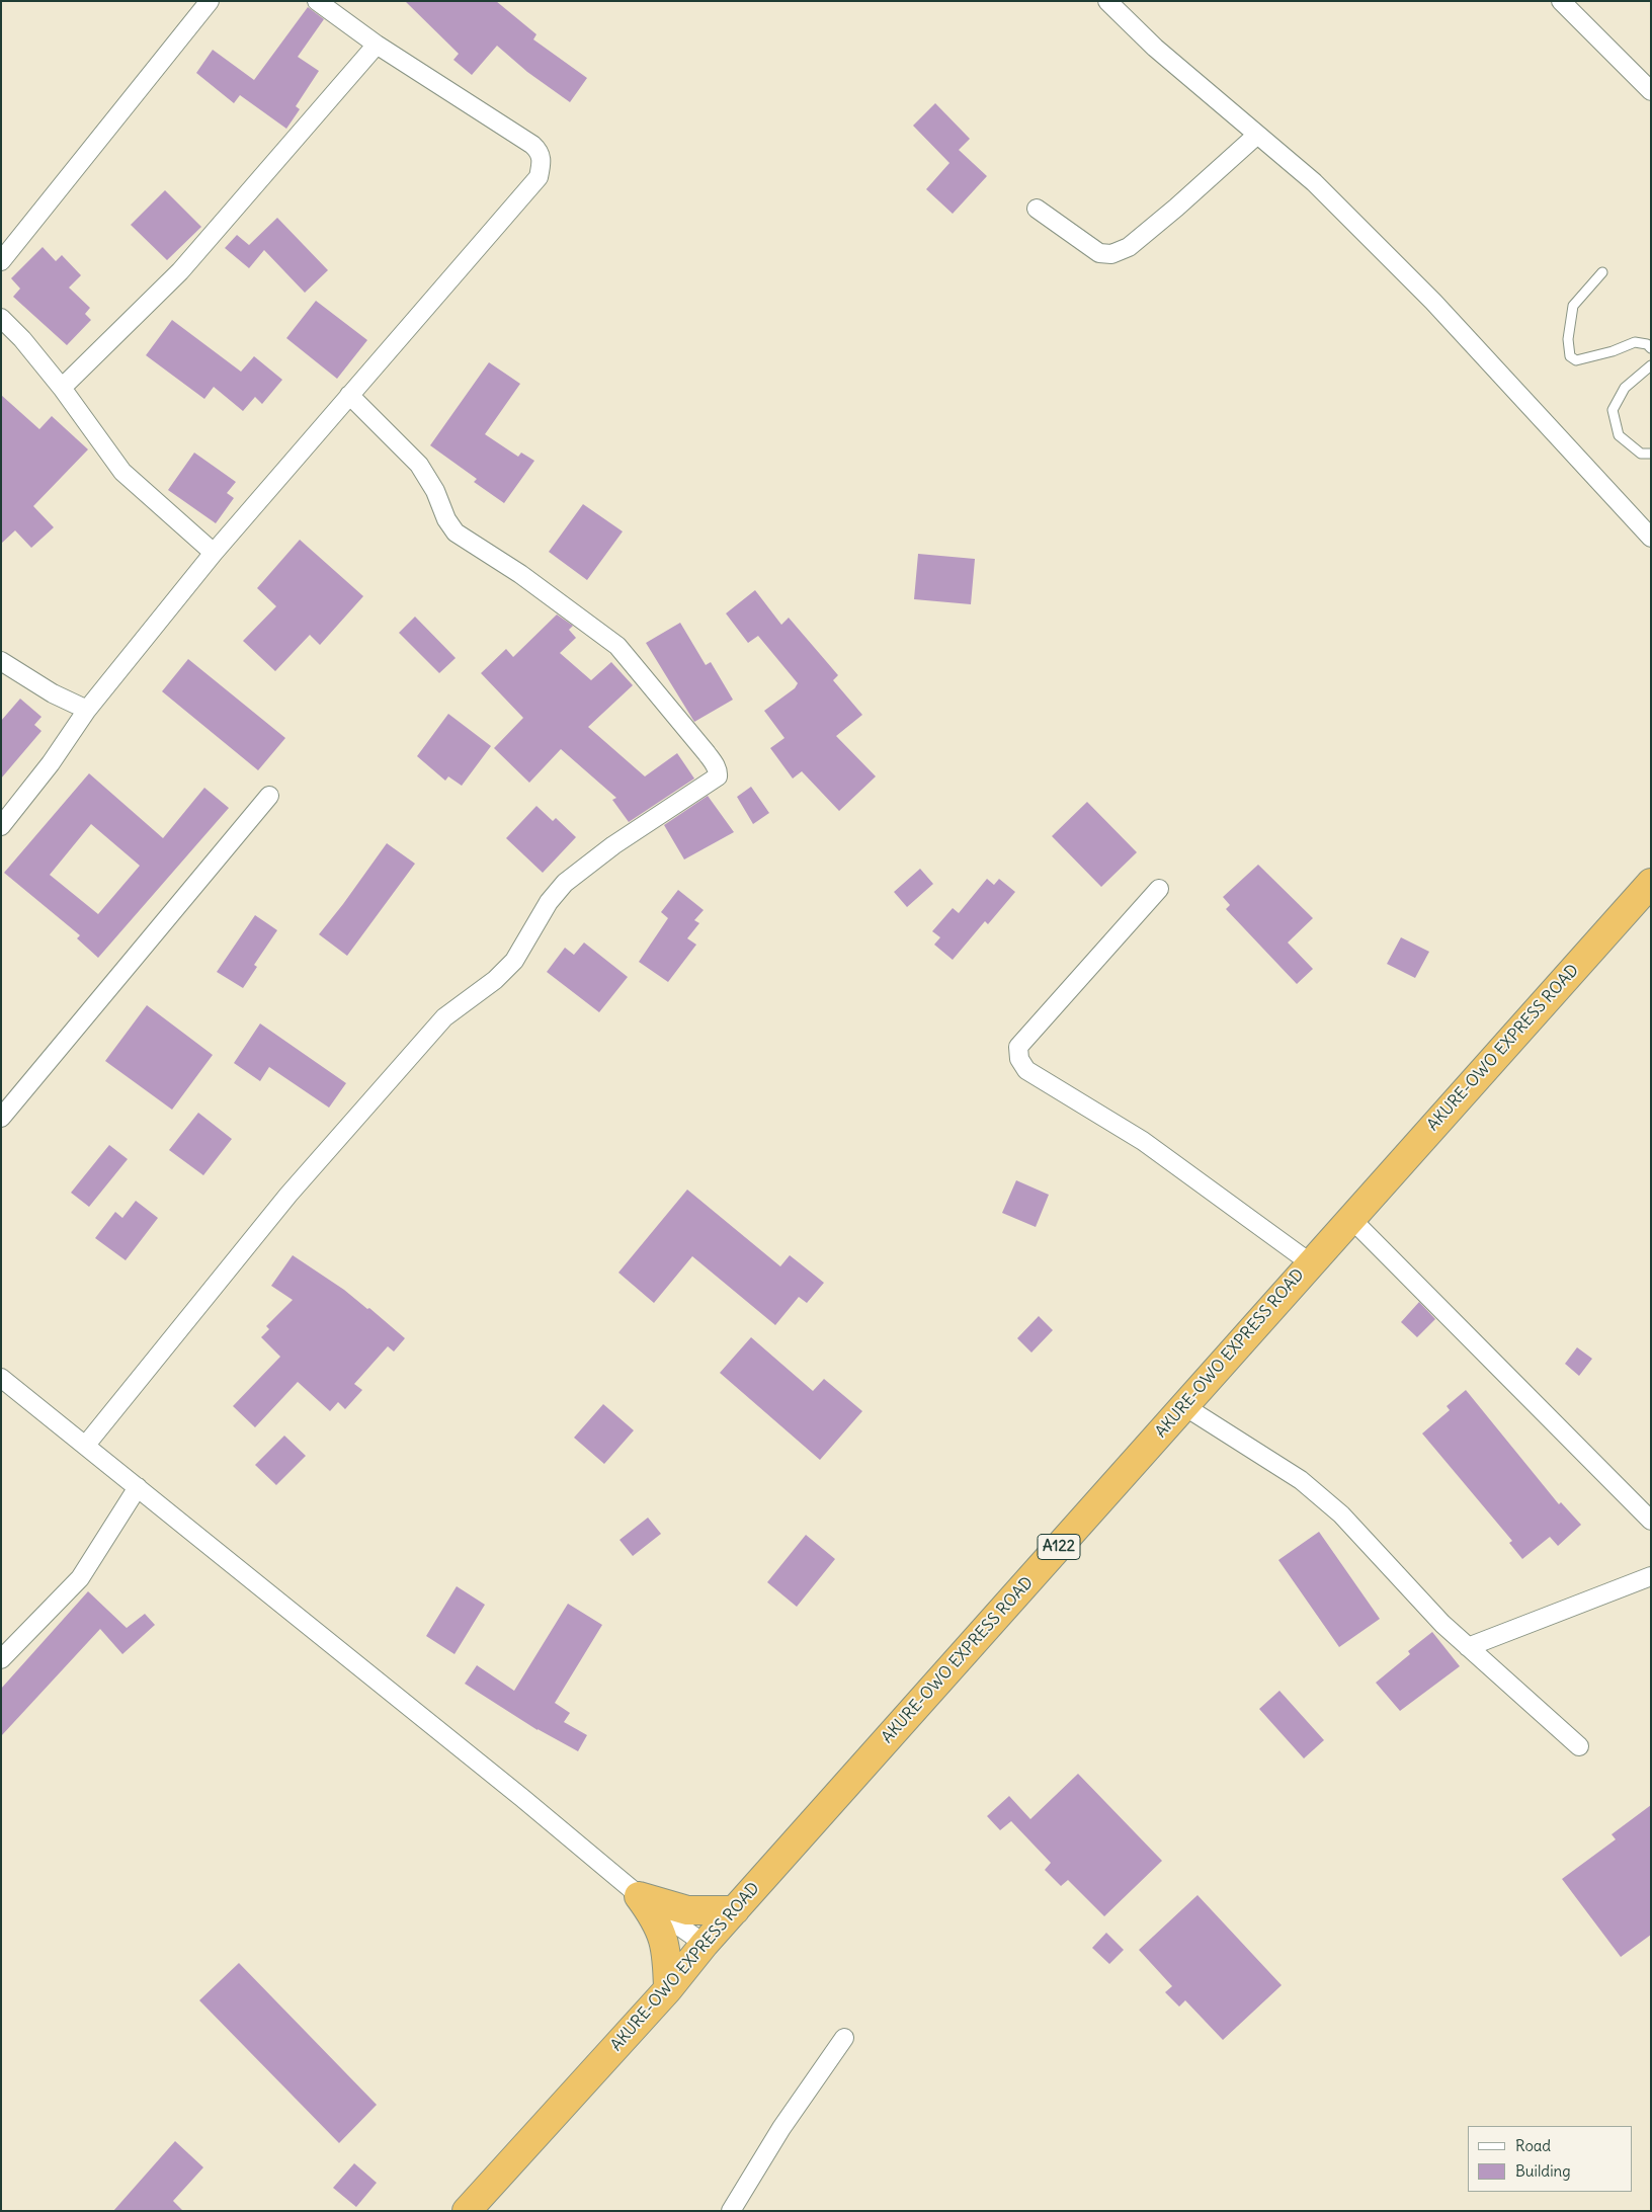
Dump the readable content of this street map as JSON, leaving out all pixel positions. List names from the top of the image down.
{
  "streets": {
    "highway": ["AKURE-OWO EXPRESS ROAD", "A122"]
  },
  "legend": ["Road", "Building"]
}
